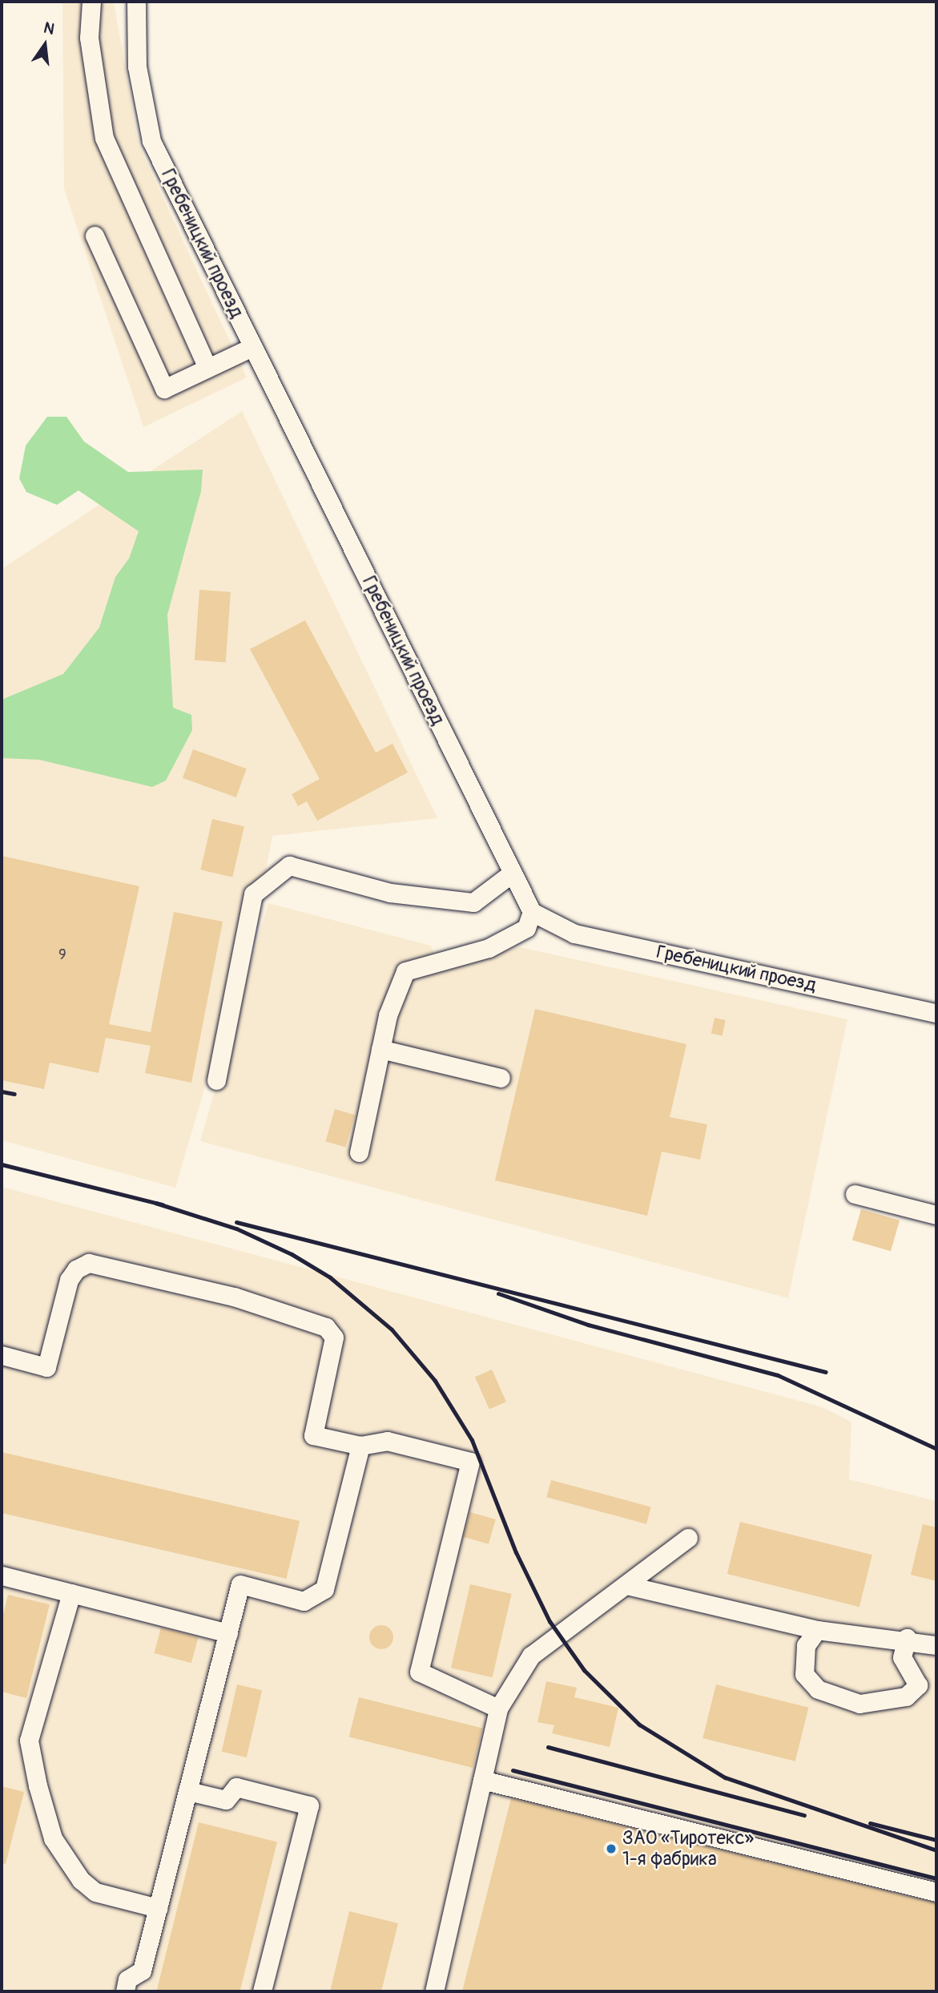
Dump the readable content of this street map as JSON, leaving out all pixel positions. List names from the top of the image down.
{
  "streets": {
    "street": ["Гребеницкий проезд"]
  },
  "places": ["ЗАО «Тиротекс» 1-я фабрика"],
  "house_numbers": ["9"],
  "north": "top"
}
